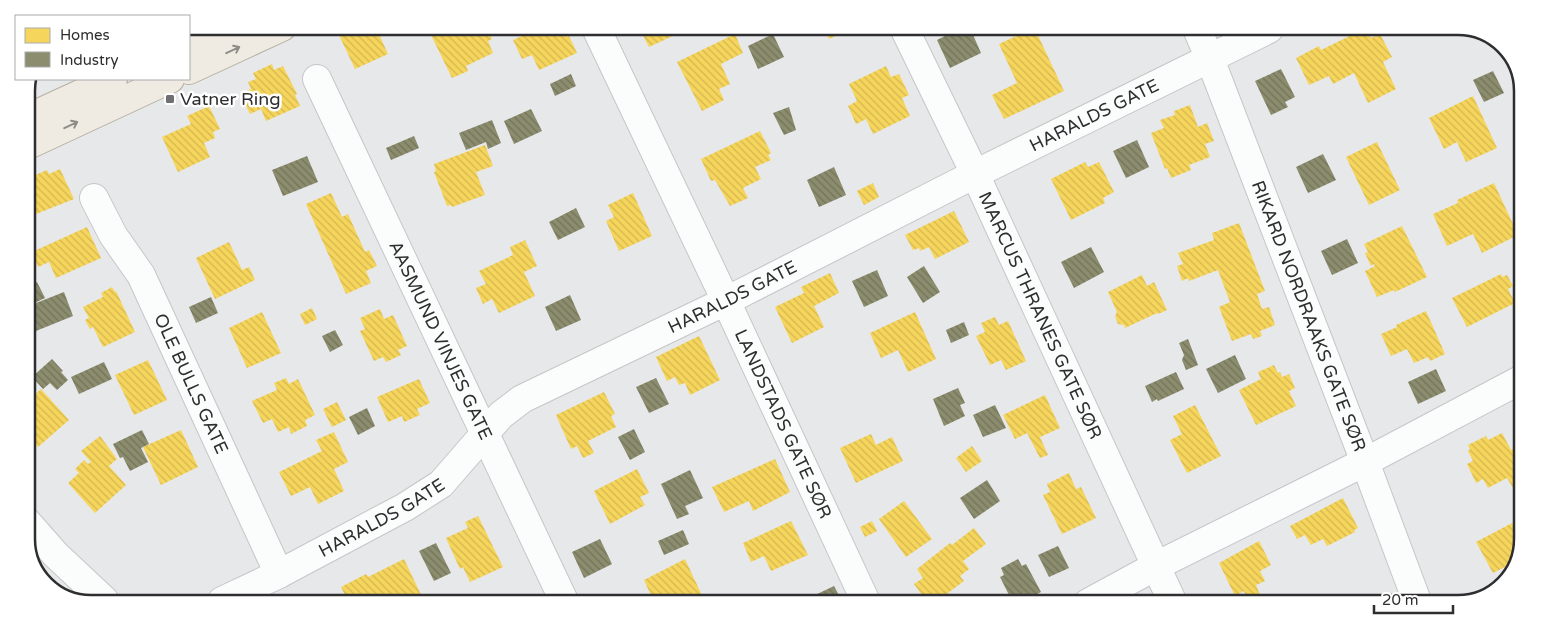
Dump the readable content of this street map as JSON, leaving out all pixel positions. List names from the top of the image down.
{
  "streets": {
    "street": [
      "HARALDS GATE",
      "MARCUS THRANES GATE SØR",
      "RIKARD NORDRAAKS GATE SØR",
      "AASMUND VINJES GATE",
      "OLE BULLS GATE",
      "LANDSTADS GATE SØR"
    ]
  },
  "crossings": [
    ["HARALDS GATE", "MARCUS THRANES GATE SØR"],
    ["HARALDS GATE", "RIKARD NORDRAAKS GATE SØR"],
    ["HARALDS GATE", "AASMUND VINJES GATE"],
    ["HARALDS GATE", "OLE BULLS GATE"],
    ["HARALDS GATE", "LANDSTADS GATE SØR"]
  ],
  "places": {
    "transit": ["Vatner Ring"]
  },
  "legend": ["Homes", "Industry"],
  "scale_bar": "20 m"
}
